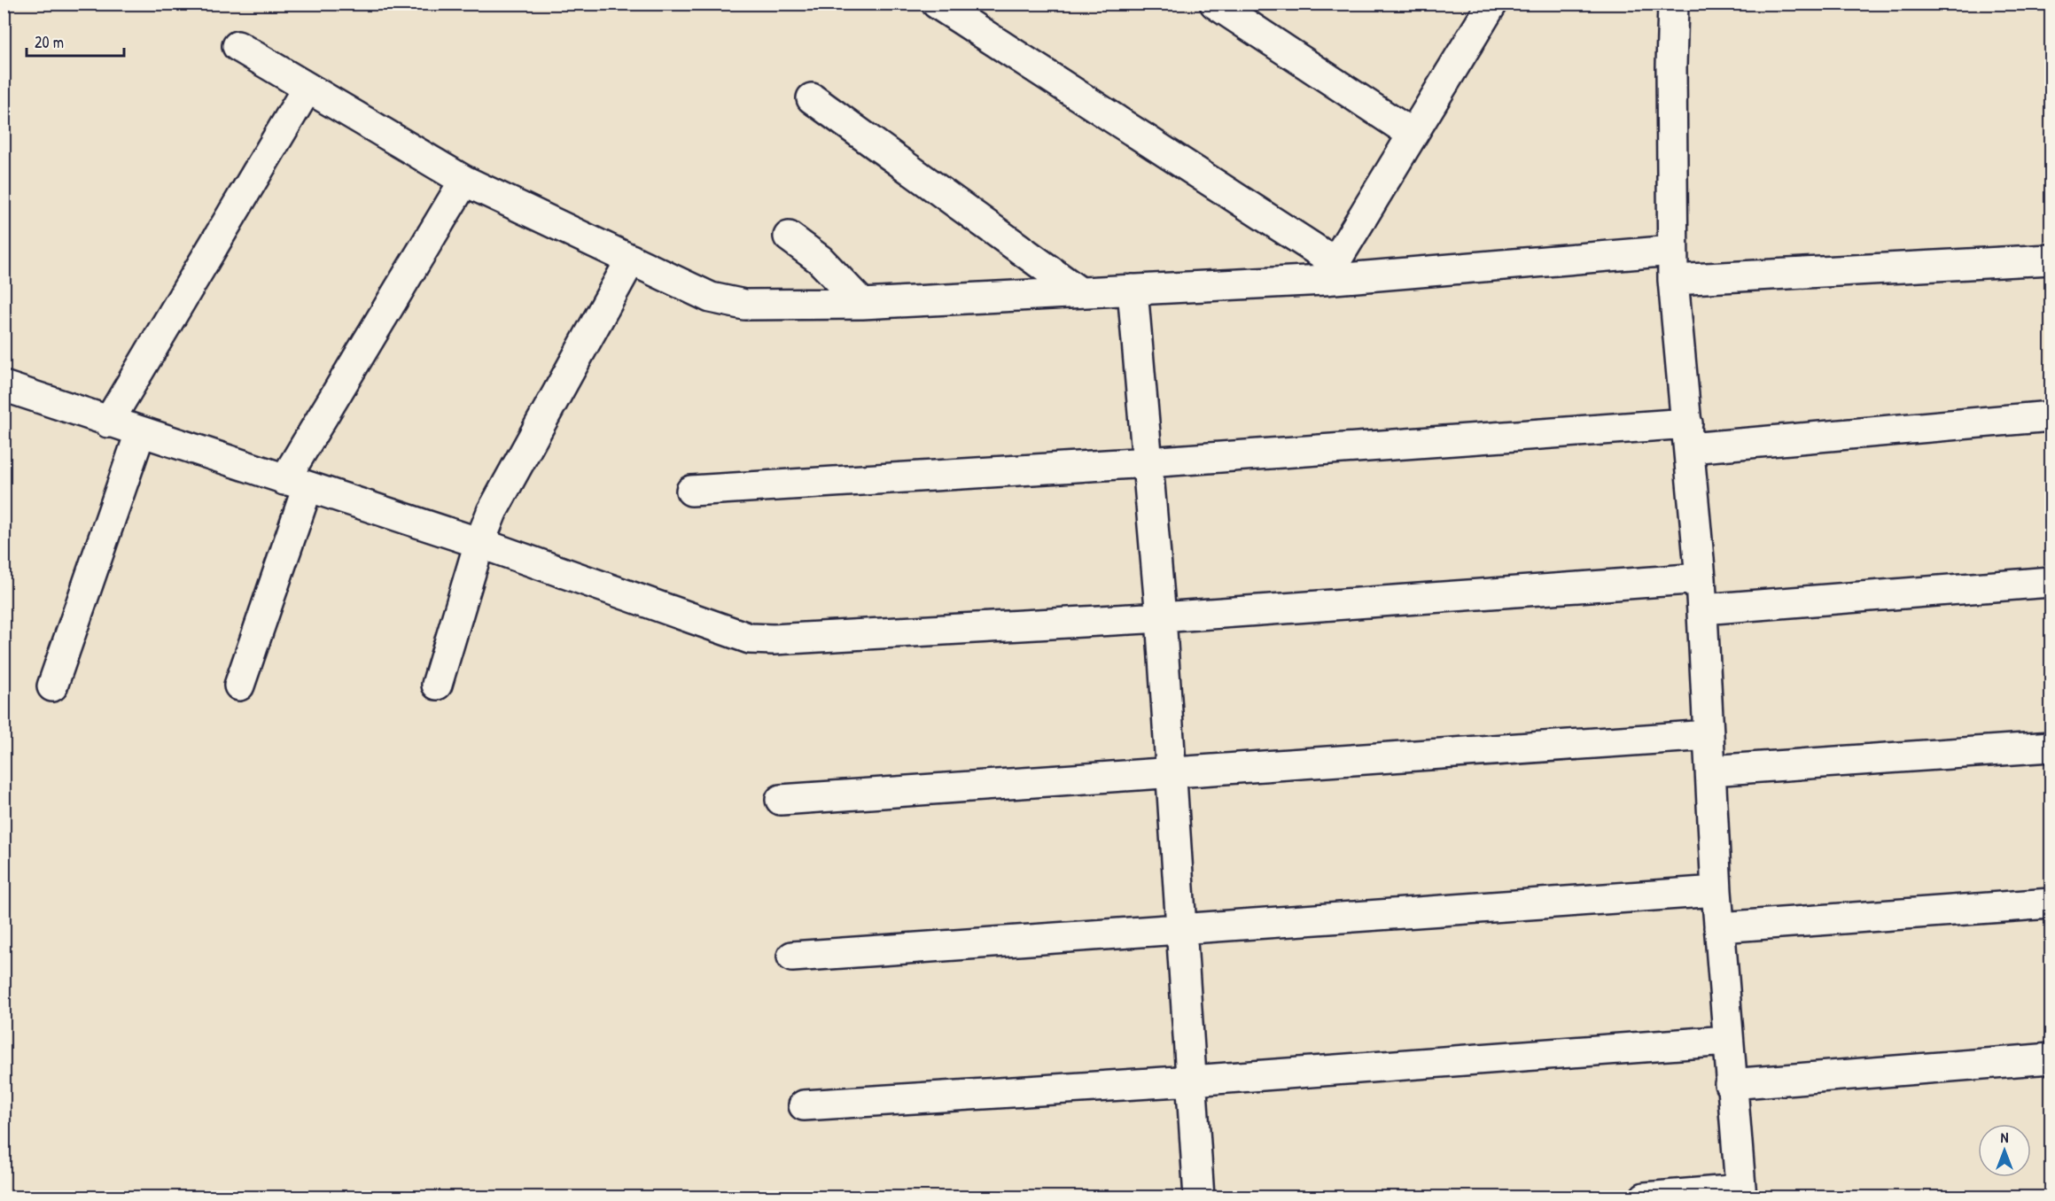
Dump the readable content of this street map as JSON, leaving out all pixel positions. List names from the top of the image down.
{
  "scale_bar": "20 m",
  "north": "top"
}
